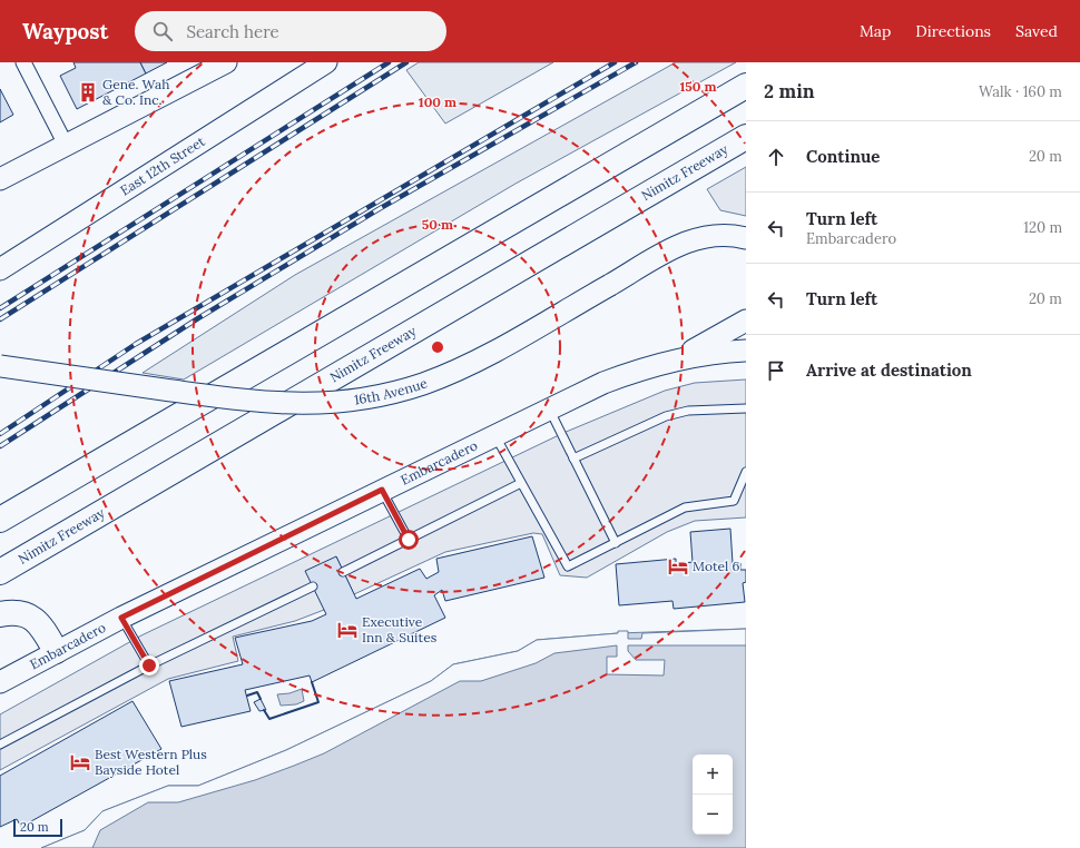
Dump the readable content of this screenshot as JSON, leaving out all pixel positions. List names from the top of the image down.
{
  "streets": {
    "highway": ["Nimitz Freeway"],
    "main road": ["East 12th Street", "16th Avenue", "Embarcadero"]
  },
  "places": {
    "building": ["Gene. Wah & Co. Inc."],
    "hotel": ["Motel 6", "Executive Inn & Suites", "Best Western Plus Bayside Hotel"]
  },
  "scale_bar": "20 m",
  "page": {
    "header": "Waypost",
    "search": "Search here",
    "nav": ["Map", "Directions", "Saved"],
    "heading": ["2 min", "Walk · 160 m"],
    "list": [
      ["Continue", "20 m"],
      ["Turn left", "Embarcadero", "120 m"],
      ["Turn left", "20 m"],
      "Arrive at destination"
    ],
    "map_buttons": ["+", "−"],
    "scale": "20 m"
  },
  "rings": ["150 m", "100 m", "50 m"]
}
